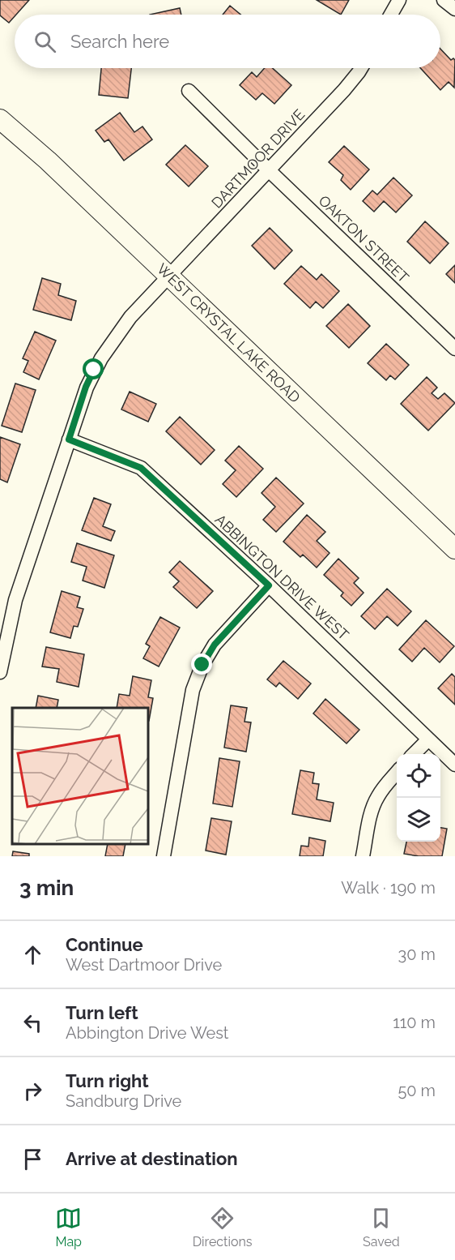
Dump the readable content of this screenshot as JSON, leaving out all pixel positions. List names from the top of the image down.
{
  "streets": {
    "street": [
      "DARTMOOR DRIVE",
      "OAKTON STREET",
      "WEST CRYSTAL LAKE ROAD",
      "ABBINGTON DRIVE WEST"
    ]
  },
  "crossings": [
    ["DARTMOOR DRIVE", "OAKTON STREET"],
    ["DARTMOOR DRIVE", "WEST CRYSTAL LAKE ROAD"],
    ["DARTMOOR DRIVE", "ABBINGTON DRIVE WEST"]
  ],
  "page": {
    "search": "Search here",
    "heading": ["3 min", "Walk · 190 m"],
    "list": [
      ["Continue", "West Dartmoor Drive", "30 m"],
      ["Turn left", "Abbington Drive West", "110 m"],
      ["Turn right", "Sandburg Drive", "50 m"],
      "Arrive at destination"
    ],
    "nav": ["Map", "Directions", "Saved"]
  }
}
